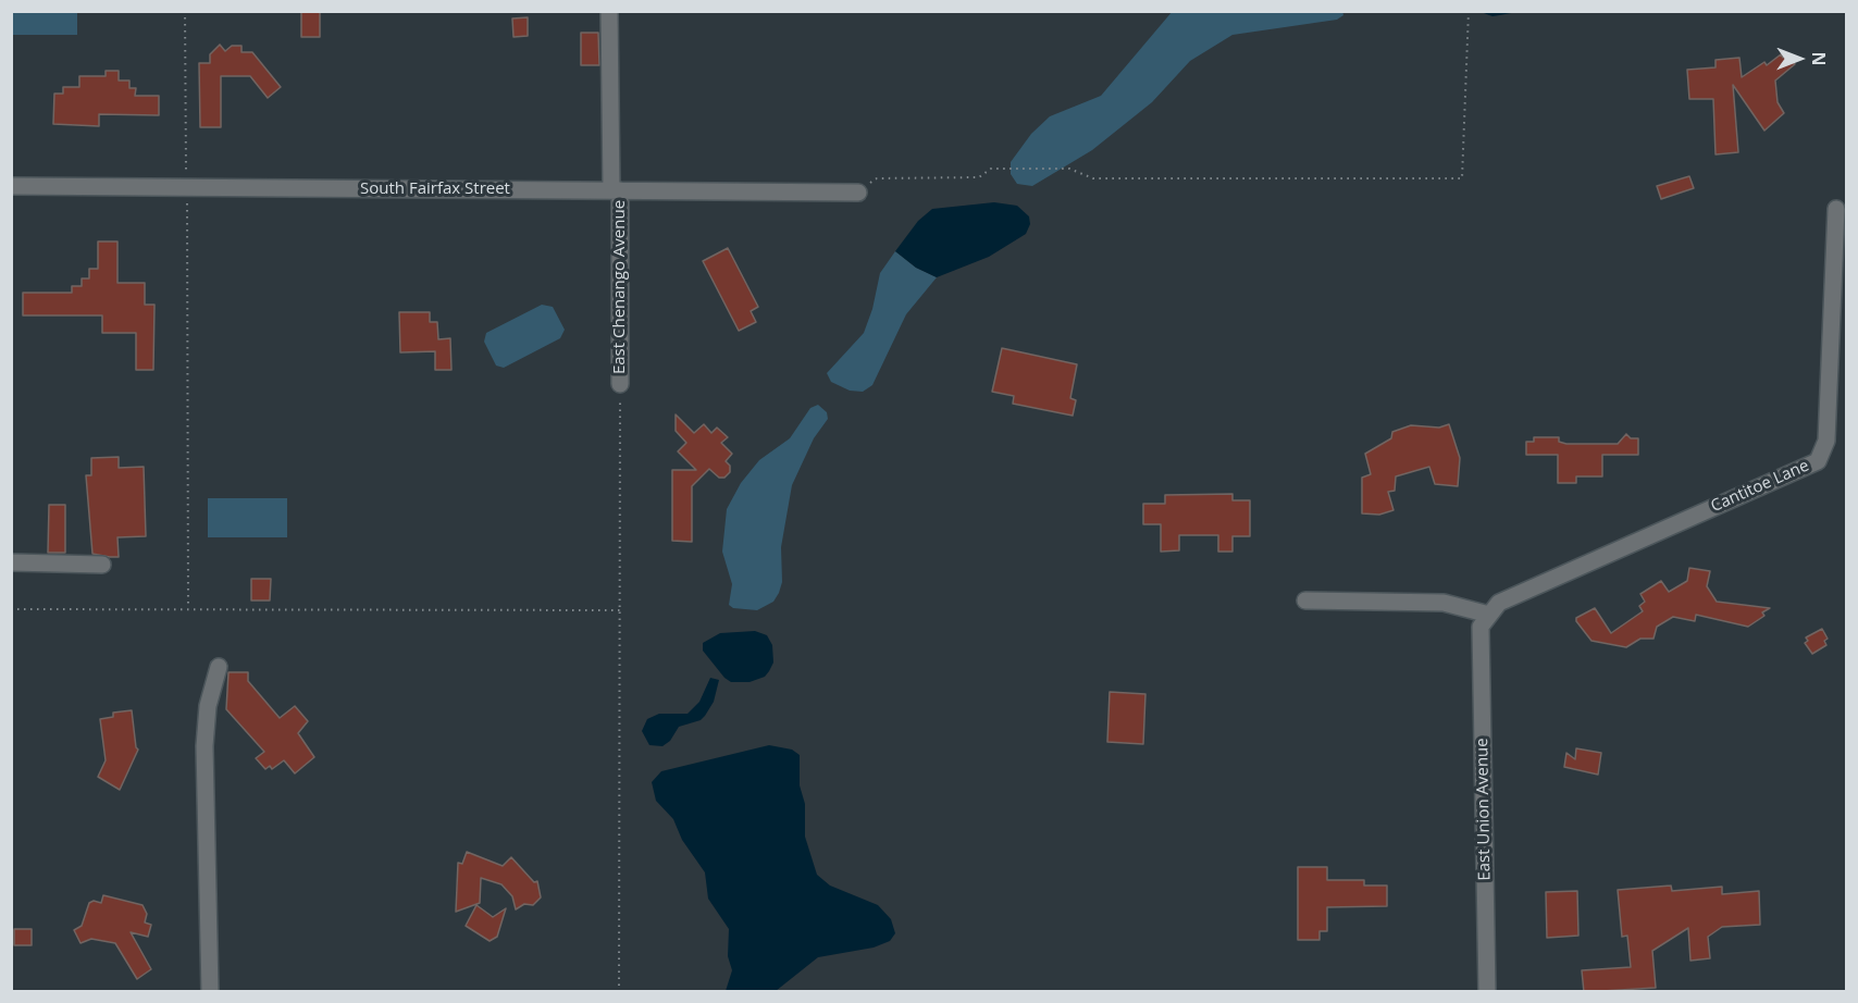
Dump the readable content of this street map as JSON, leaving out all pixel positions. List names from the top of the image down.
{
  "streets": {
    "street": [
      "South Fairfax Street",
      "East Chenango Avenue",
      "Cantitoe Lane",
      "East Union Avenue"
    ]
  },
  "crossings": [
    ["South Fairfax Street", "East Chenango Avenue"],
    ["Cantitoe Lane", "East Union Avenue"]
  ],
  "north": "right"
}
